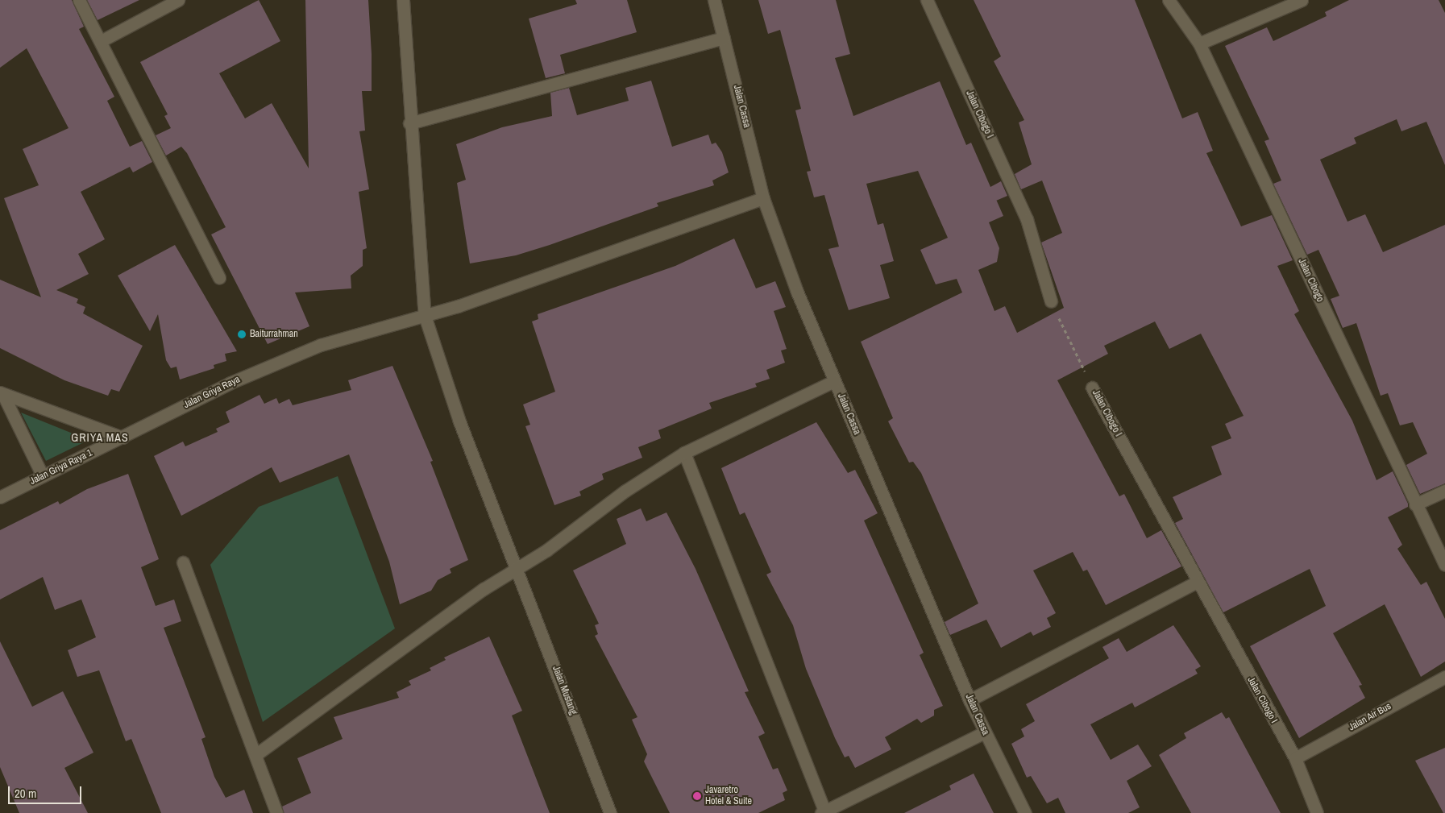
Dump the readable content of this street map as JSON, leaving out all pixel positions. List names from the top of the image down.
{
  "streets": {
    "street": [
      "Jalan Cassa",
      "Jalan Cibogo I",
      "Jalan Cibogo",
      "Jalan Griya Raya",
      "Jalan Griya Raya 1",
      "Jalan Mustang",
      "Jalan Air Bus"
    ]
  },
  "crossings": [
    ["Jalan Cassa", "Jalan Griya Raya"],
    ["Jalan Cibogo I", "Jalan Air Bus"],
    ["Jalan Griya Raya", "Jalan Griya Raya 1"],
    ["Jalan Griya Raya", "Jalan Mustang"]
  ],
  "districts": ["GRIYA MAS"],
  "places": ["Baiturrahman", "Javaretro Hotel & Suite"],
  "scale_bar": "20 m"
}
